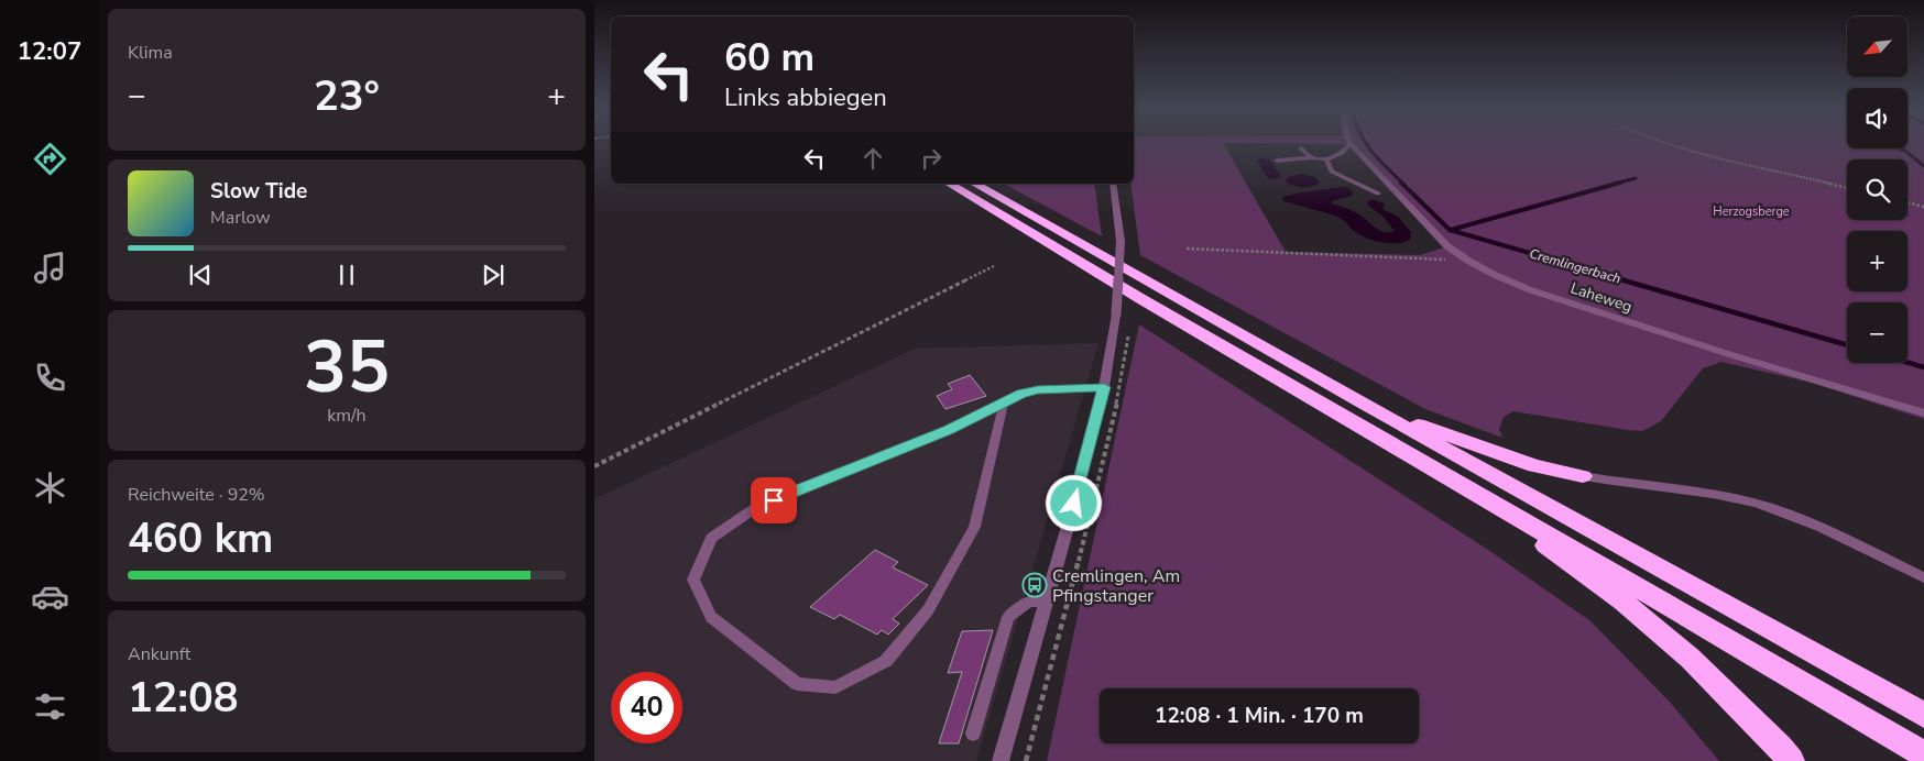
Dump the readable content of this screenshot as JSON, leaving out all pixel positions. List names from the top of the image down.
{
  "streets": {
    "street": ["Laheweg"]
  },
  "water": ["Cremlingerbach"],
  "parks": ["Herzogsberge"],
  "places": {
    "bus stop": ["Cremlingen, Am Pfingstanger"]
  },
  "north": "bottom left",
  "page": {
    "tabs": "12:07",
    "tile": [
      "Klima",
      ["35", "km/h"],
      ["Reichweite · 92%", "460 km"],
      ["Ankunft", "12:08"]
    ],
    "map_buttons": ["+", "−"],
    "turn": ["60 m", "Links abbiegen"],
    "heat": ["−", "23°", "+"],
    "song": ["Slow Tide", "Marlow"],
    "limit": "40",
    "trip": "12:08 · 1 Min. · 170 m"
  }
}
